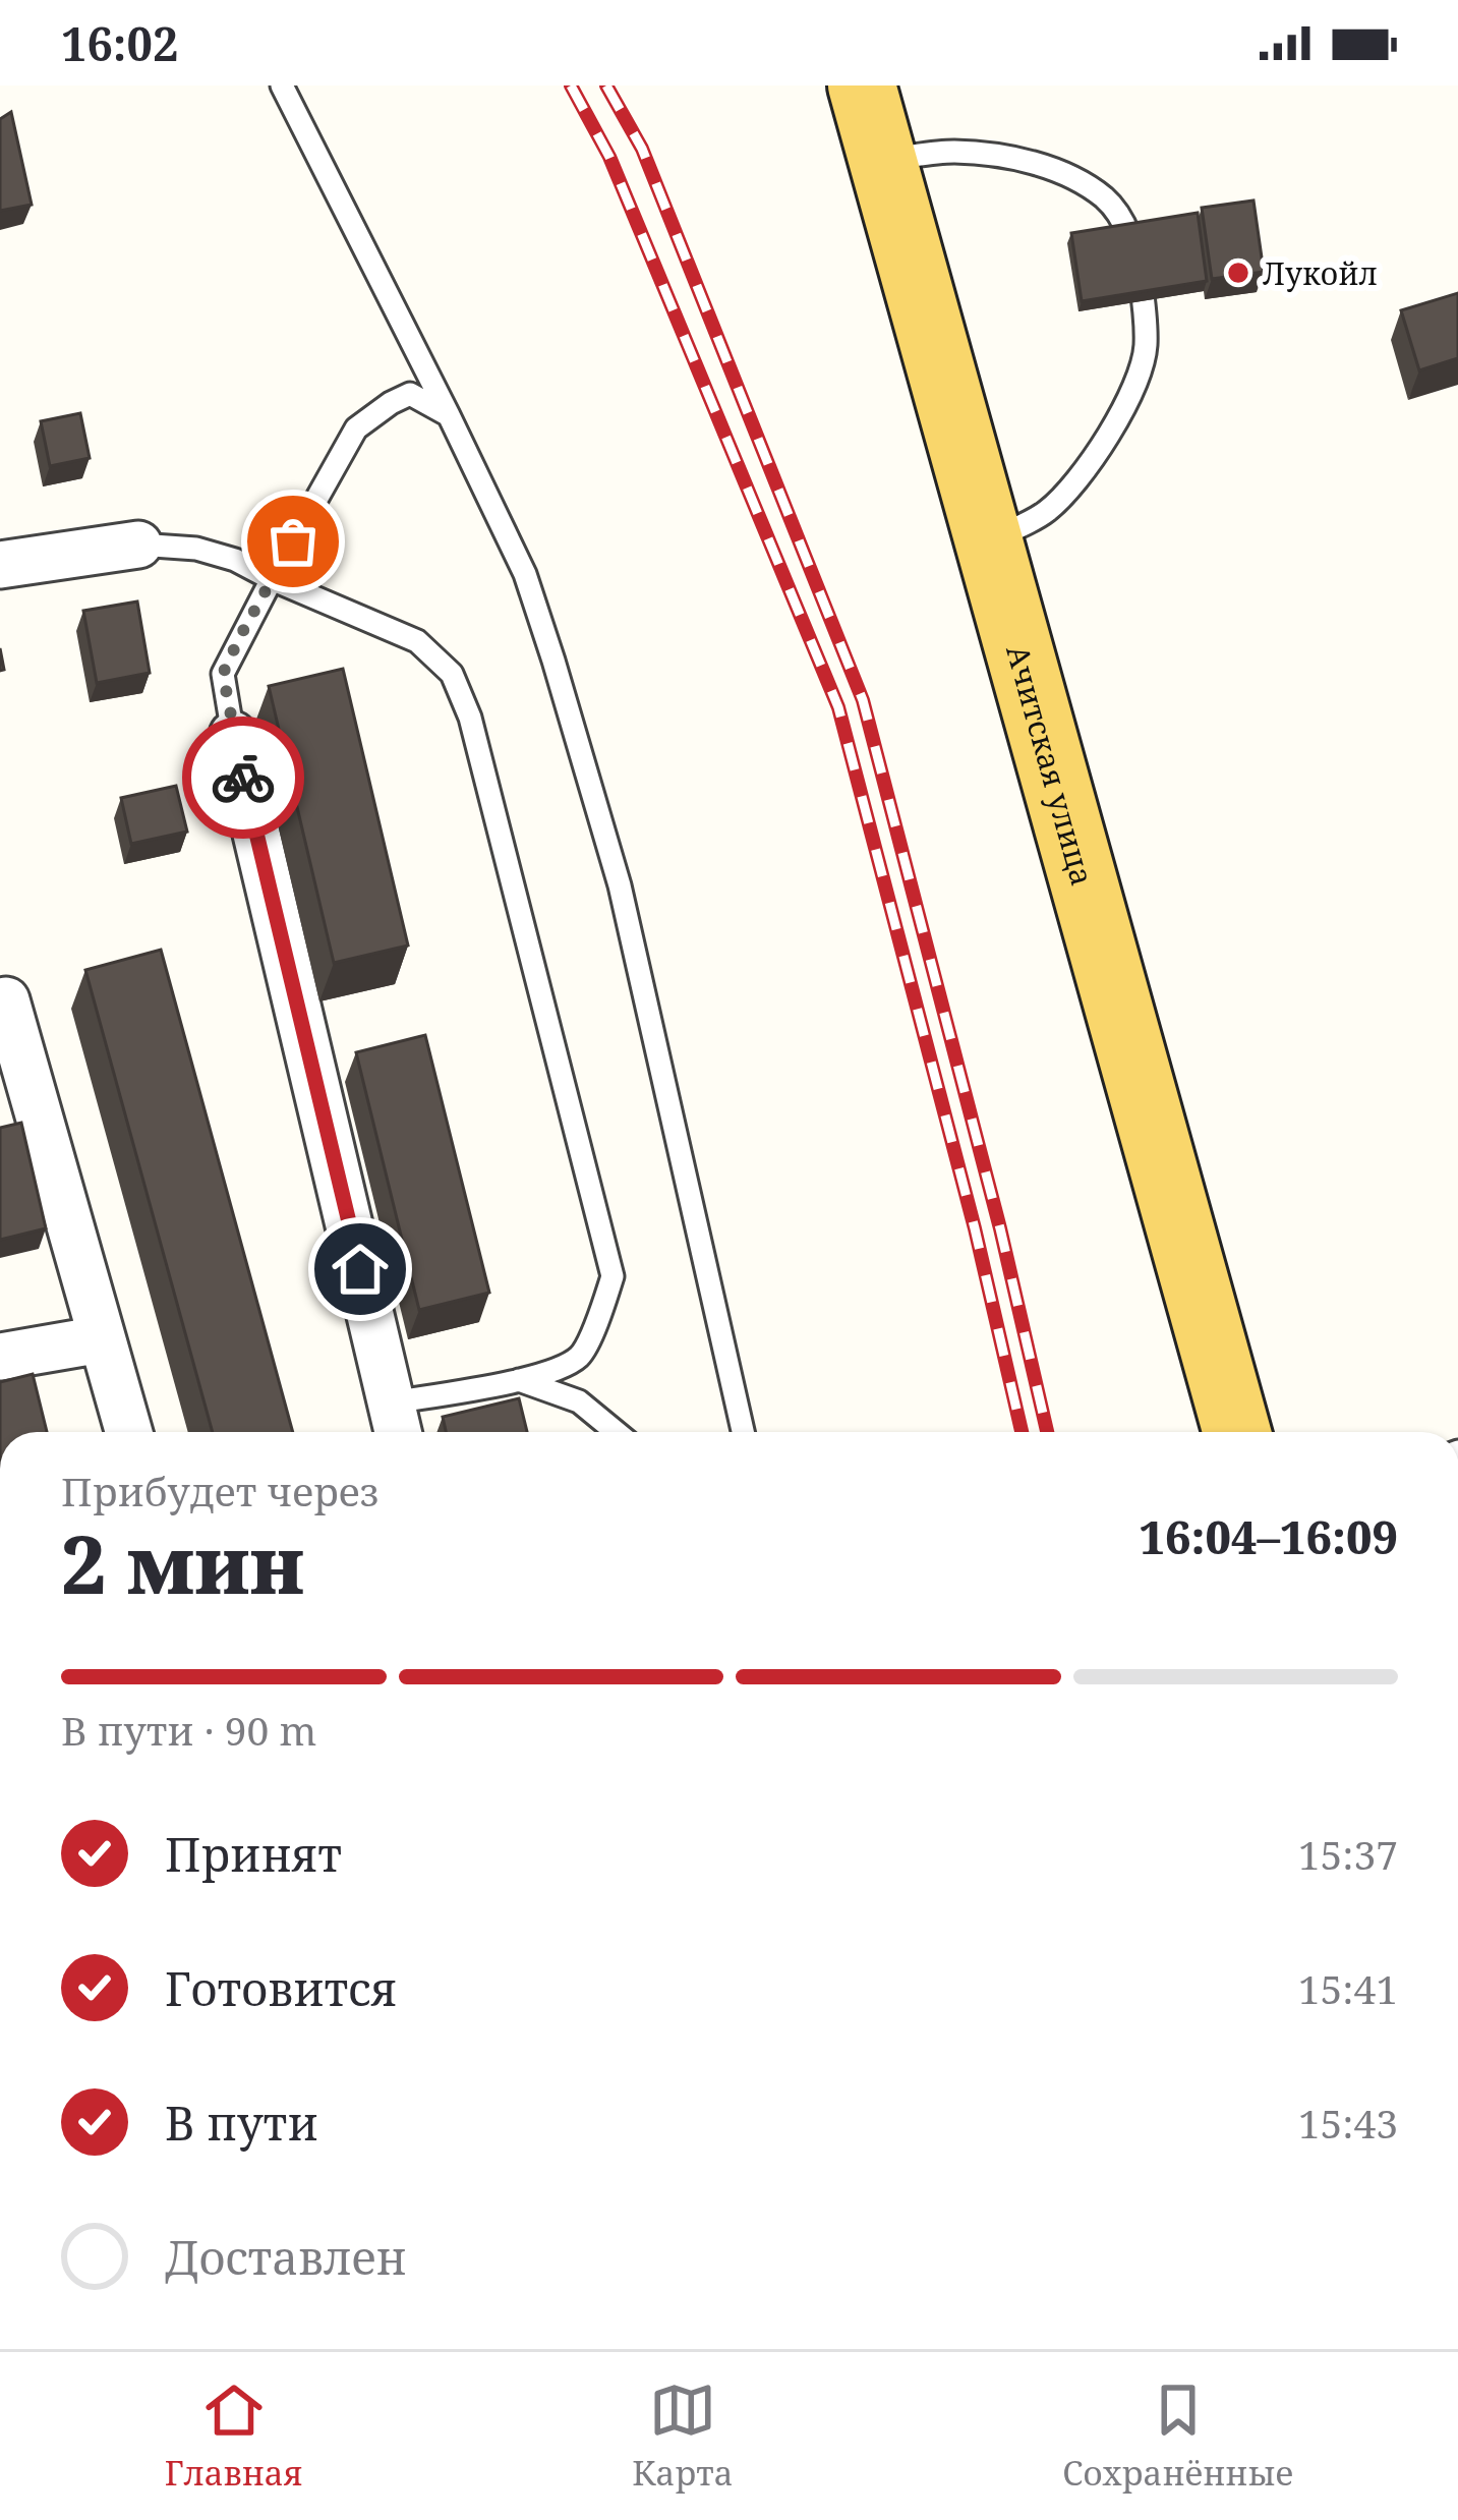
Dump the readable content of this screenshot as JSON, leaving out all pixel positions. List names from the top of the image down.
{
  "streets": {
    "main road": ["Ачитская улица"]
  },
  "places": ["Лукойл"],
  "page": {
    "status": "16:02",
    "heading": ["2 мин", "Прибудет через", "16:04–16:09"],
    "bar": "В пути · 90 m",
    "list": [
      ["Принят", "15:37"],
      ["Готовится", "15:41"],
      ["В пути", "15:43"],
      "Доставлен"
    ],
    "tabs": ["Главная", "Карта", "Сохранённые"]
  }
}
